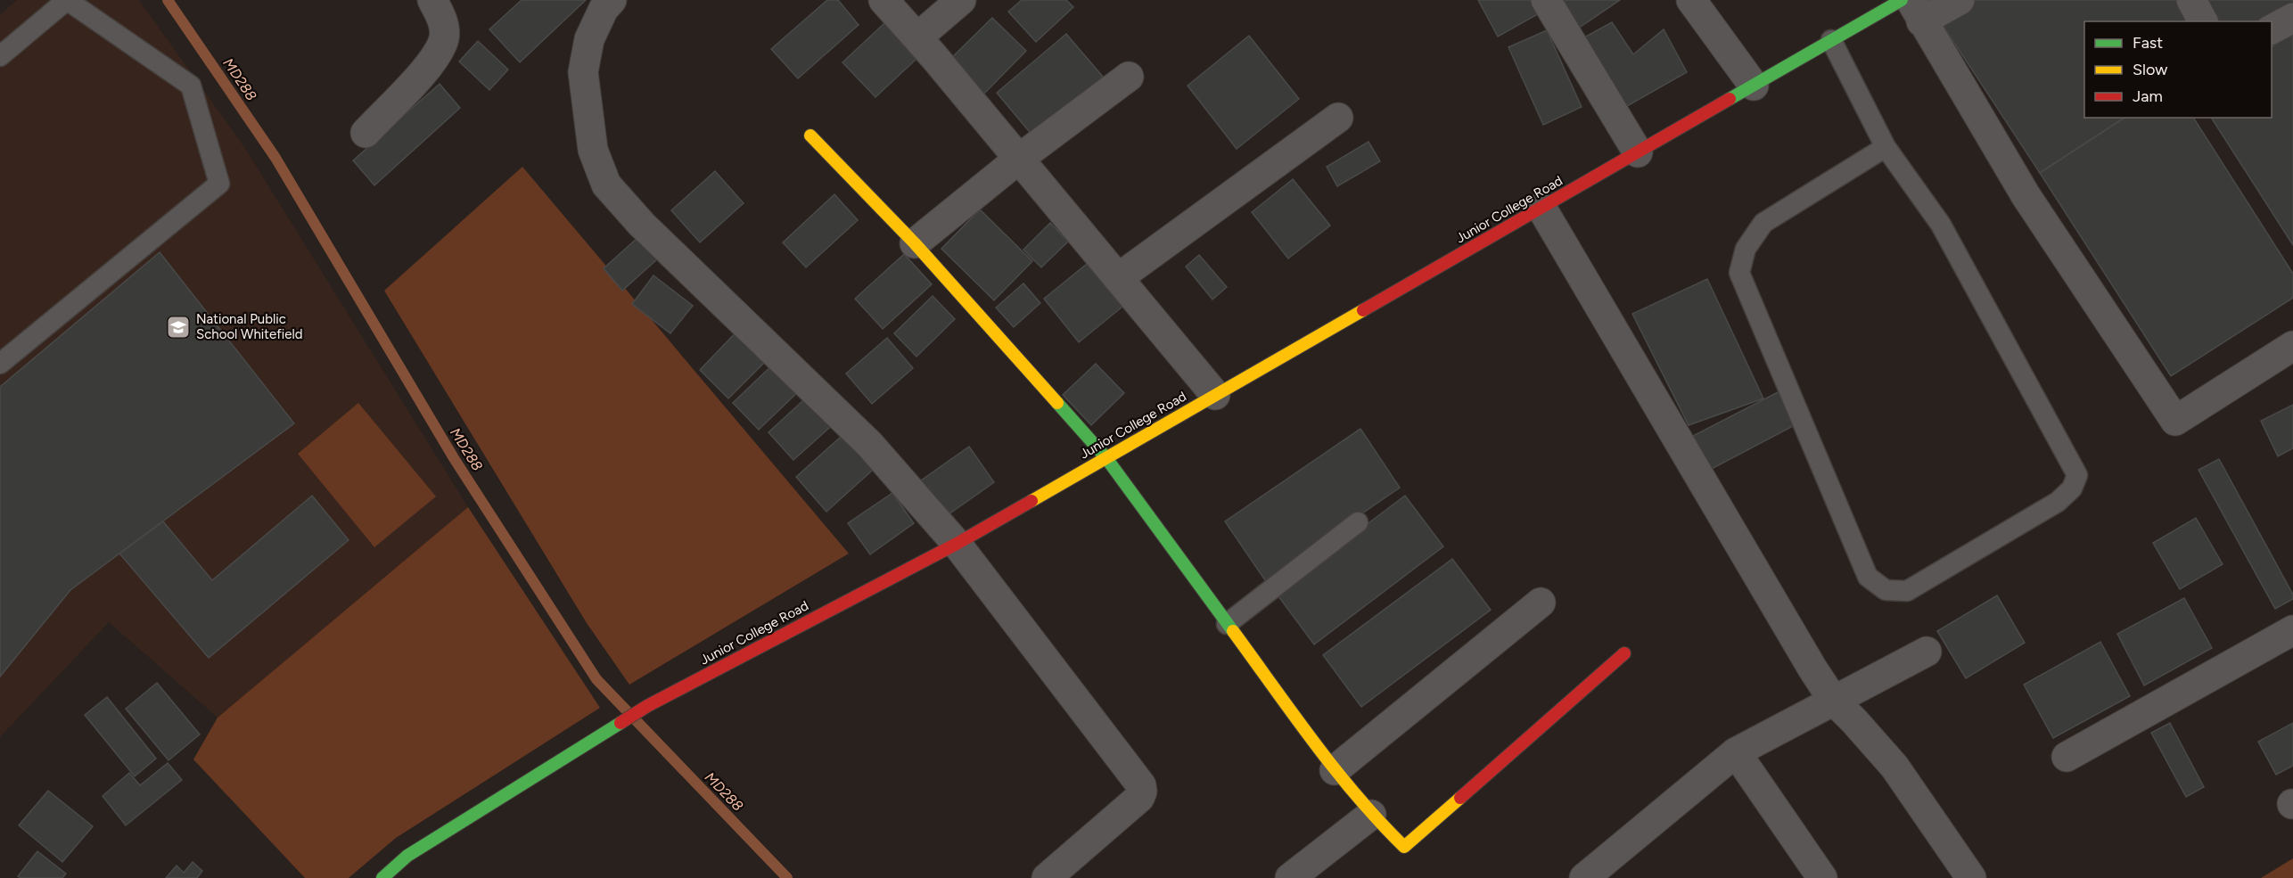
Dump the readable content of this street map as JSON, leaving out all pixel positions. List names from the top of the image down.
{
  "streets": {
    "street": ["Junior College Road"]
  },
  "water": ["MD288"],
  "places": {
    "school or university": ["National Public School Whitefield"]
  },
  "legend": ["Fast", "Slow", "Jam"]
}
